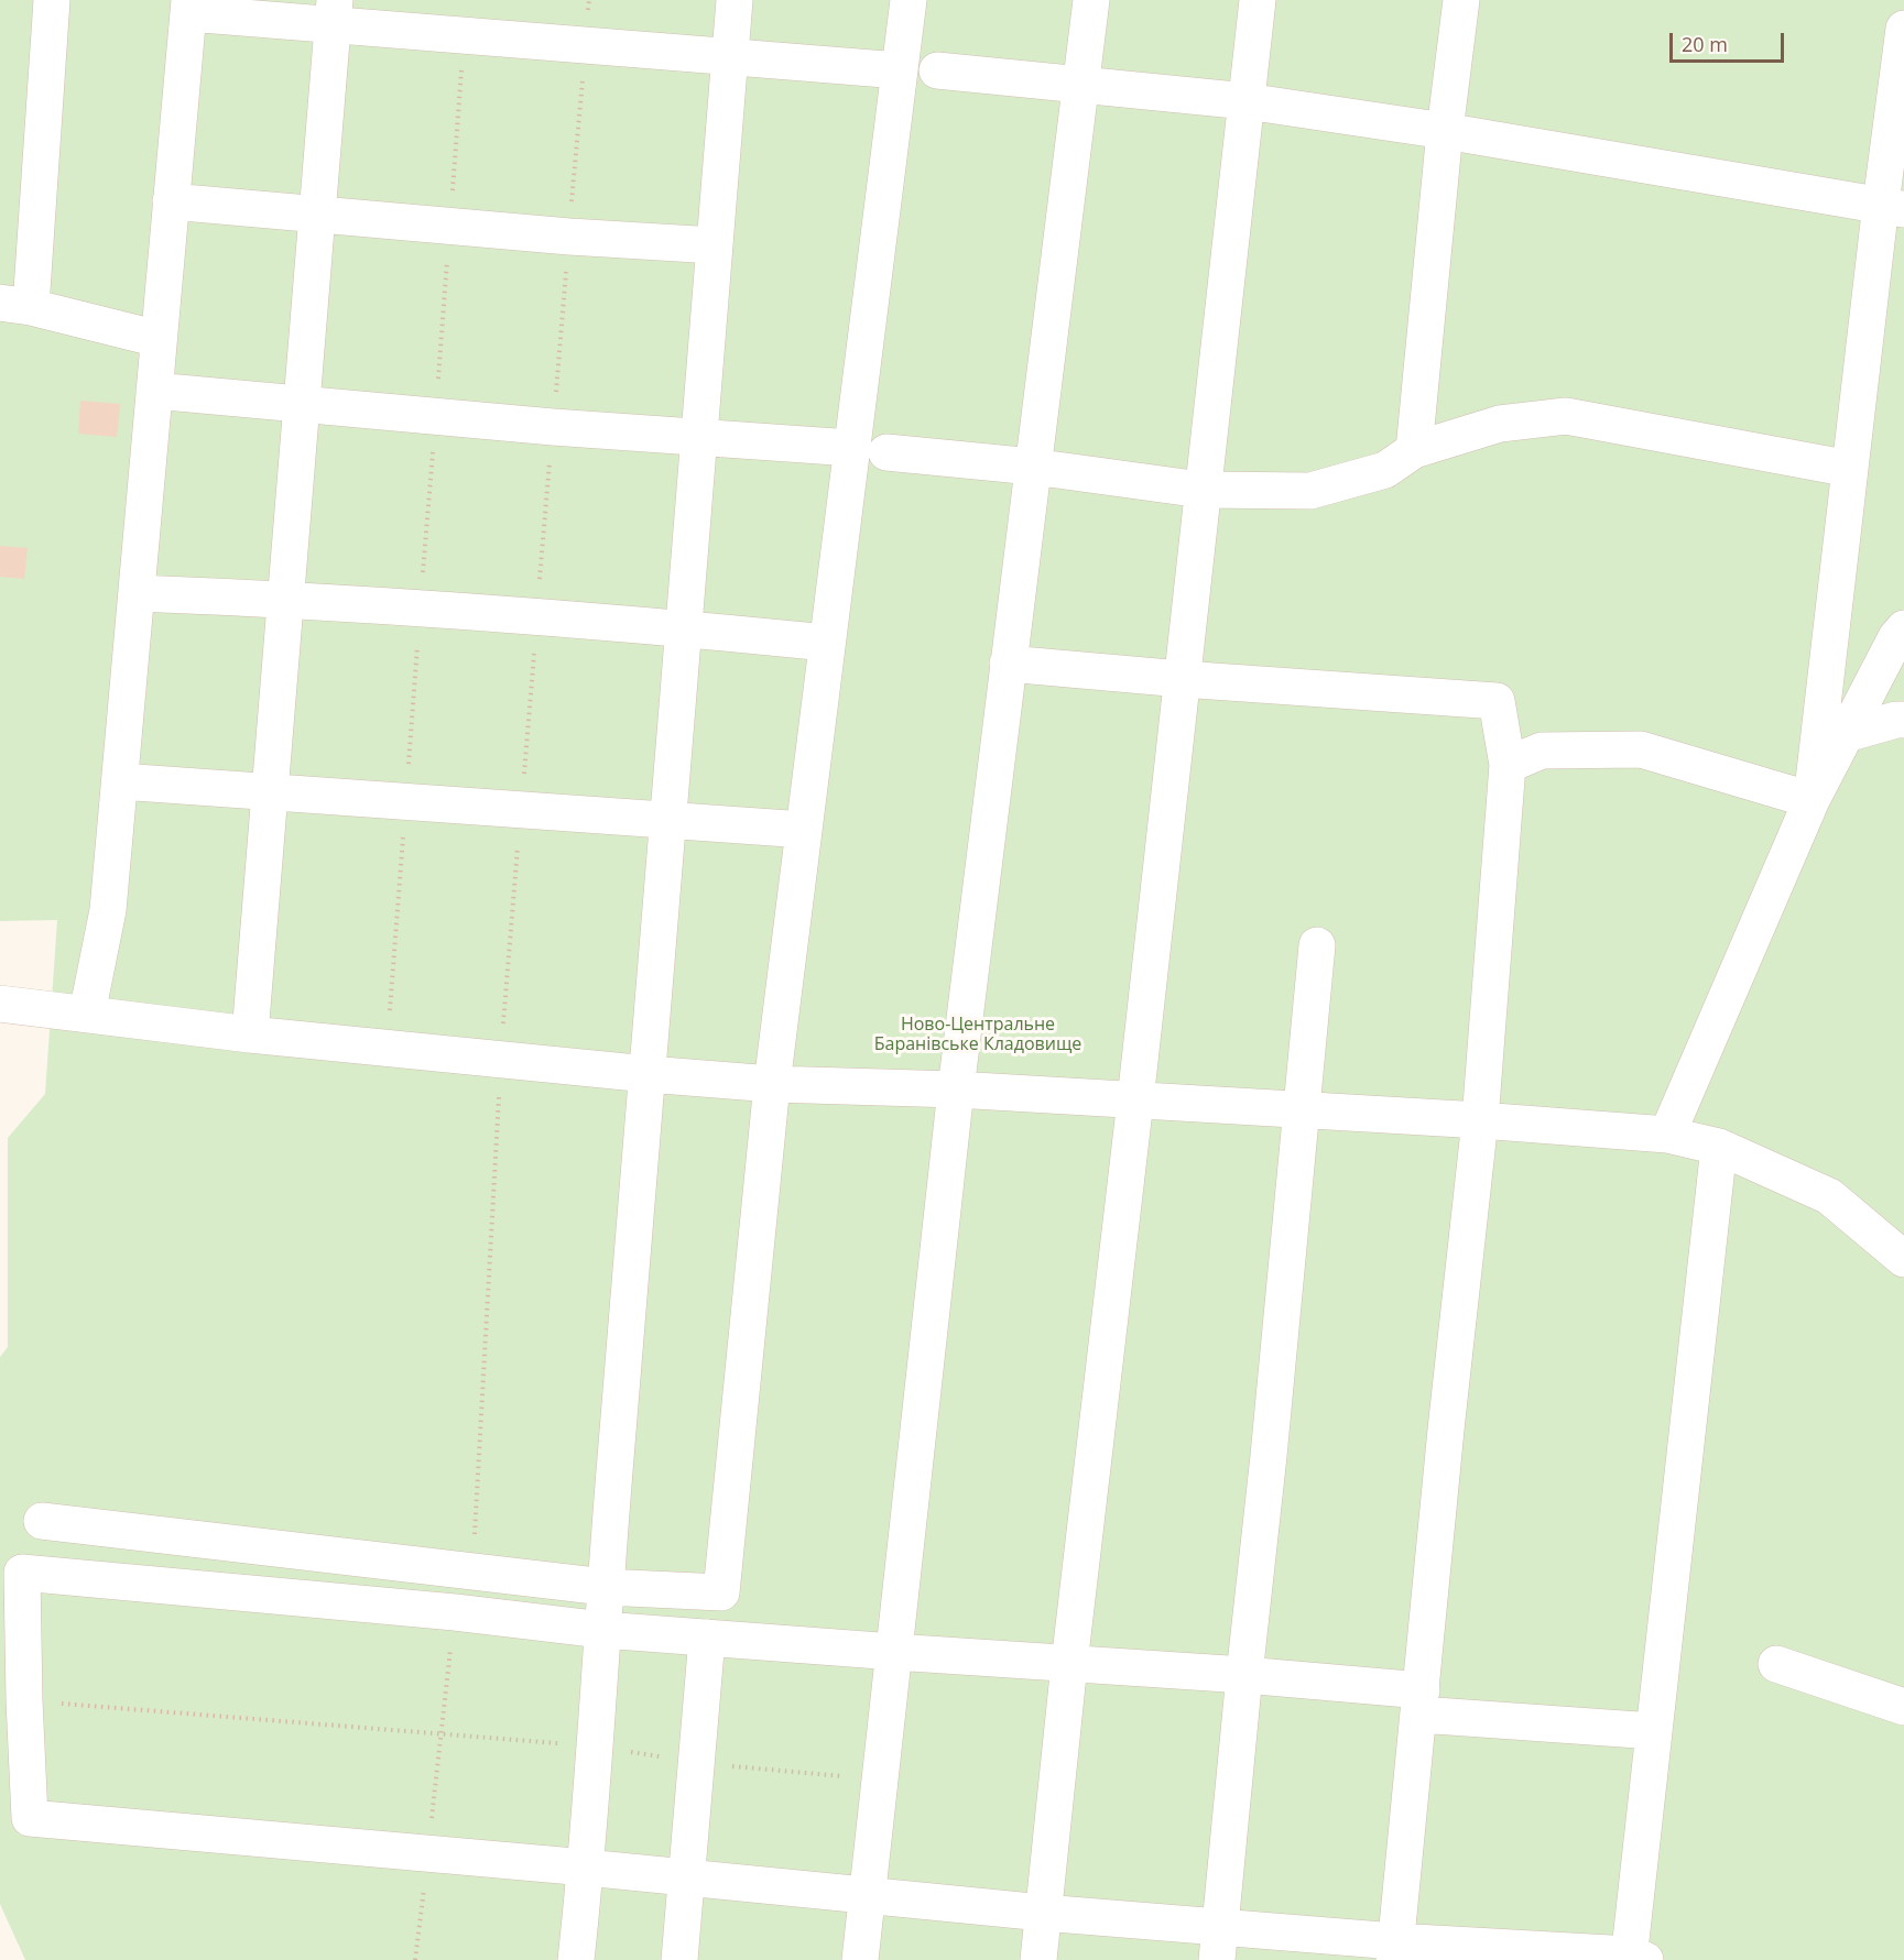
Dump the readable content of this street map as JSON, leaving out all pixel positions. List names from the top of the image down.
{
  "parks": ["Ново-Центральне Баранівське Кладовище"],
  "scale_bar": "20 m"
}
